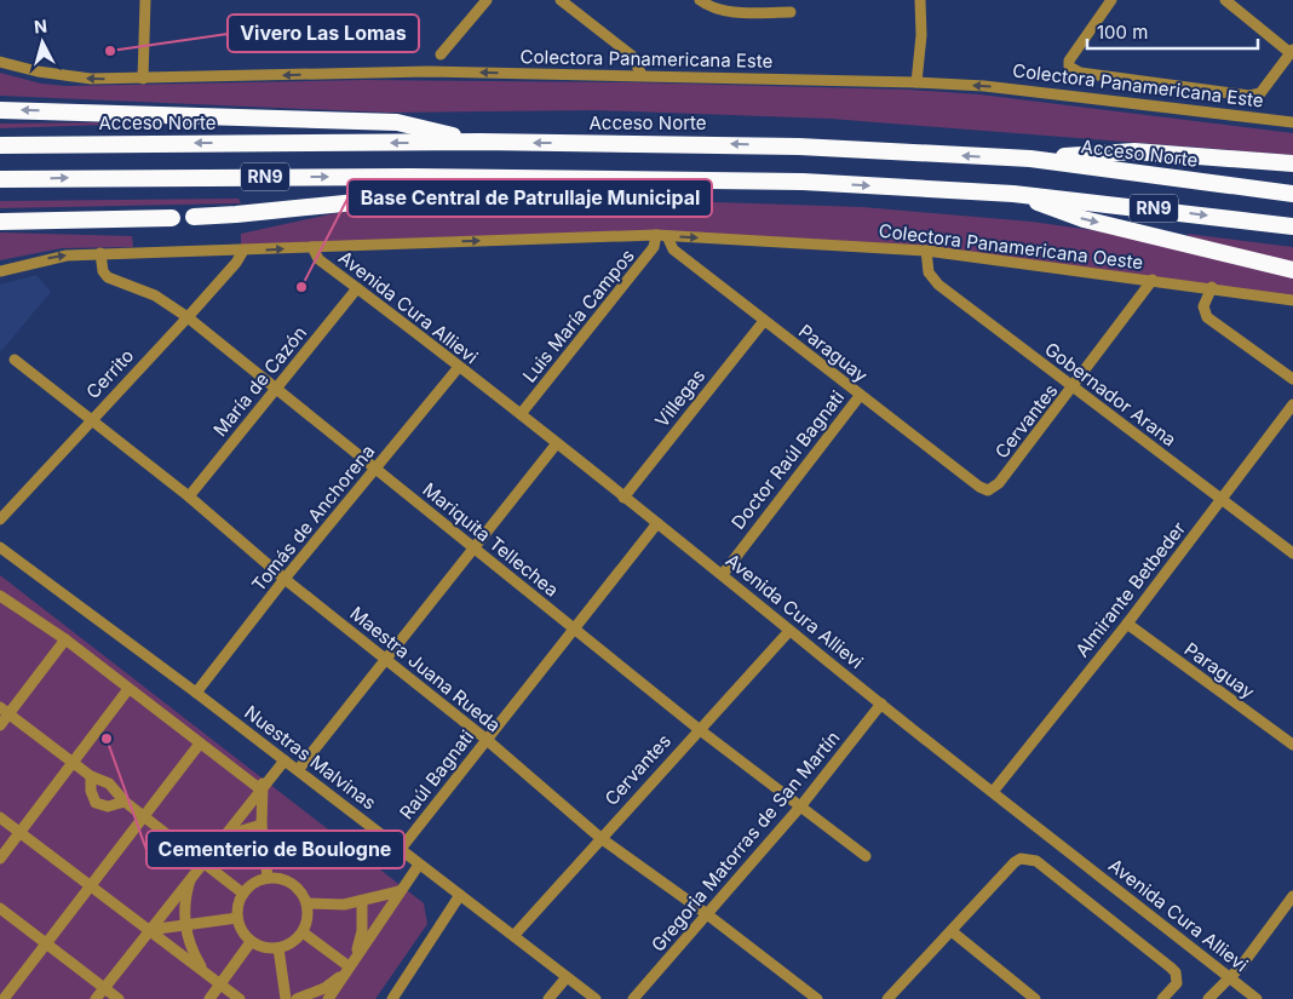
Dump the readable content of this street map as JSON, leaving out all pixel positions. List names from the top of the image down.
{
  "streets": {
    "highway": ["Acceso Norte", "RN9"],
    "street": [
      "Colectora Panamericana Este",
      "Colectora Panamericana Oeste",
      "Avenida Cura Allievi",
      "Luis María Campos",
      "Paraguay",
      "Cerrito",
      "María de Cazón",
      "Gobernador Arana",
      "Villegas",
      "Cervantes",
      "Doctor Raúl Bagnati",
      "Tomás de Anchorena",
      "Mariquita Tellechea",
      "Almirante Betbeder",
      "Maestra Juana Rueda",
      "Nuestras Malvinas",
      "Raúl Bagnati",
      "Gregoria Matorras de San Martín"
    ]
  },
  "crossings": [
    ["Colectora Panamericana Oeste", "Avenida Cura Allievi"],
    ["Colectora Panamericana Oeste", "Luis María Campos"],
    ["Colectora Panamericana Oeste", "Paraguay"],
    ["Colectora Panamericana Oeste", "Cerrito"],
    ["Colectora Panamericana Oeste", "Gobernador Arana"],
    ["Colectora Panamericana Oeste", "Cervantes"],
    ["Colectora Panamericana Oeste", "Mariquita Tellechea"],
    ["Avenida Cura Allievi", "Luis María Campos"],
    ["Avenida Cura Allievi", "María de Cazón"],
    ["Avenida Cura Allievi", "Villegas"],
    ["Avenida Cura Allievi", "Cervantes"],
    ["Avenida Cura Allievi", "Doctor Raúl Bagnati"],
    ["Avenida Cura Allievi", "Tomás de Anchorena"],
    ["Avenida Cura Allievi", "Almirante Betbeder"],
    ["Avenida Cura Allievi", "Raúl Bagnati"],
    ["Avenida Cura Allievi", "Gregoria Matorras de San Martín"],
    ["Luis María Campos", "Paraguay"],
    ["Paraguay", "Villegas"],
    ["Paraguay", "Cervantes"],
    ["Paraguay", "Doctor Raúl Bagnati"],
    ["Paraguay", "Almirante Betbeder"],
    ["Cerrito", "Mariquita Tellechea"],
    ["Cerrito", "Maestra Juana Rueda"],
    ["María de Cazón", "Mariquita Tellechea"],
    ["María de Cazón", "Maestra Juana Rueda"],
    ["Gobernador Arana", "Cervantes"],
    ["Gobernador Arana", "Almirante Betbeder"],
    ["Cervantes", "Mariquita Tellechea"],
    ["Cervantes", "Maestra Juana Rueda"],
    ["Cervantes", "Nuestras Malvinas"],
    ["Tomás de Anchorena", "Mariquita Tellechea"],
    ["Tomás de Anchorena", "Maestra Juana Rueda"],
    ["Tomás de Anchorena", "Nuestras Malvinas"],
    ["Mariquita Tellechea", "Raúl Bagnati"],
    ["Mariquita Tellechea", "Gregoria Matorras de San Martín"],
    ["Maestra Juana Rueda", "Raúl Bagnati"],
    ["Maestra Juana Rueda", "Gregoria Matorras de San Martín"],
    ["Nuestras Malvinas", "Raúl Bagnati"]
  ],
  "one_way": ["Colectora Panamericana Este", "Colectora Panamericana Oeste"],
  "places": ["Vivero Las Lomas", "Base Central de Patrullaje Municipal", "Cementerio de Boulogne"],
  "scale_bar": "100 m",
  "north": "top"
}
